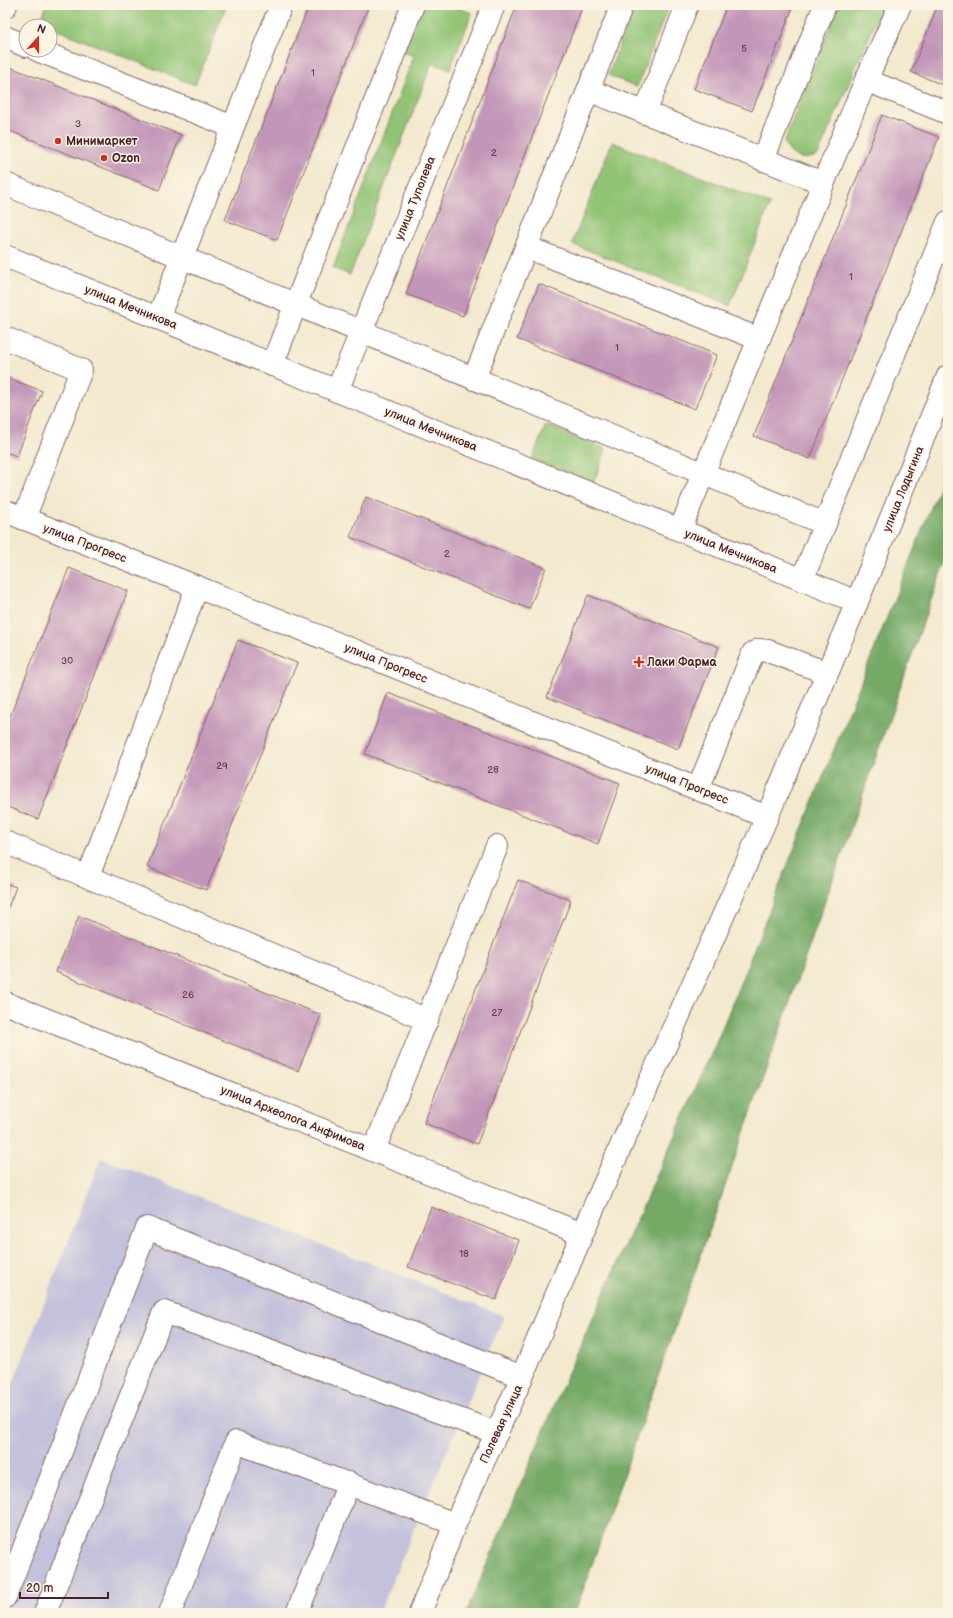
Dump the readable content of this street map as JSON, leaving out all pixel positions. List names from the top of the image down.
{
  "streets": {
    "street": [
      "улица Туполева",
      "улица Мечникова",
      "улица Лодыгина",
      "улица Прогресс",
      "улица Археолога Анфимова",
      "Полевая улица"
    ]
  },
  "crossings": [
    ["улица Туполева", "улица Мечникова"],
    ["улица Мечникова", "улица Лодыгина"],
    ["улица Лодыгина", "улица Прогресс"],
    ["улица Лодыгина", "Полевая улица"],
    ["улица Прогресс", "Полевая улица"],
    ["улица Археолога Анфимова", "Полевая улица"]
  ],
  "places": {
    "other": ["Минимаркет", "Ozon"],
    "health": ["Лаки Фарма"]
  },
  "house_numbers": [
    "5",
    "1",
    "3",
    "2",
    "1",
    "1",
    "2",
    "30",
    "29",
    "28",
    "26",
    "27",
    "18"
  ],
  "scale_bar": "20 m",
  "north": "top"
}
